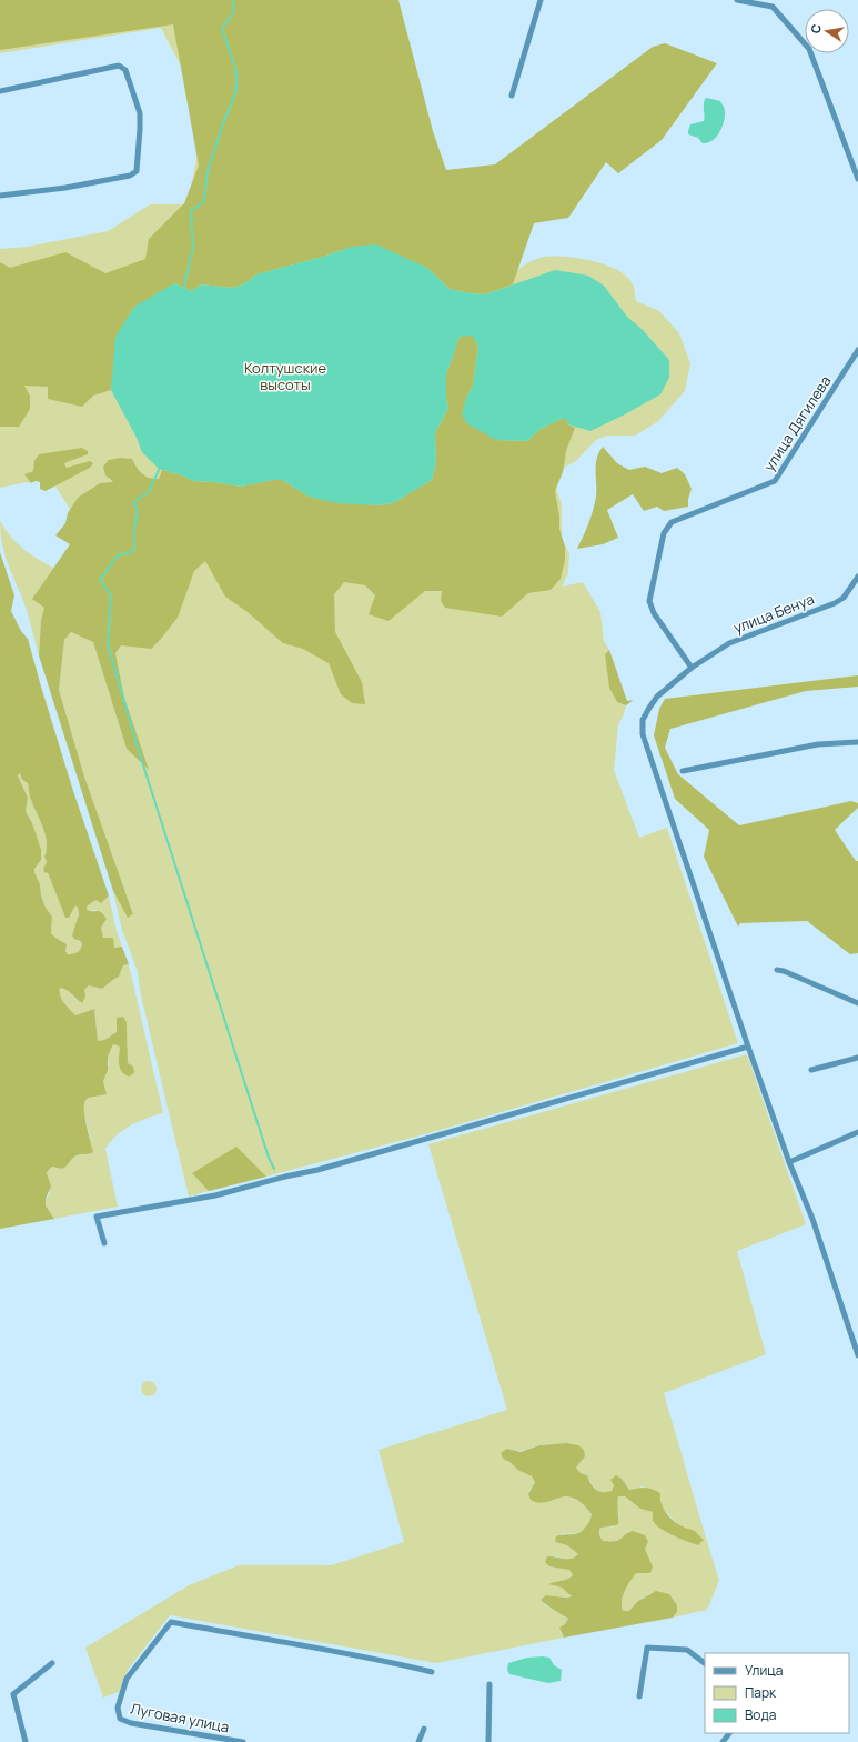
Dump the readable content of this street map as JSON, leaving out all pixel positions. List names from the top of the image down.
{
  "streets": {
    "street": ["улица Дягилева", "улица Бенуа", "Луговая улица"]
  },
  "crossings": [
    ["улица Дягилева", "улица Бенуа"]
  ],
  "parks": ["Колтушские высоты"],
  "legend": ["Улица", "Парк", "Вода"],
  "north": "left"
}
